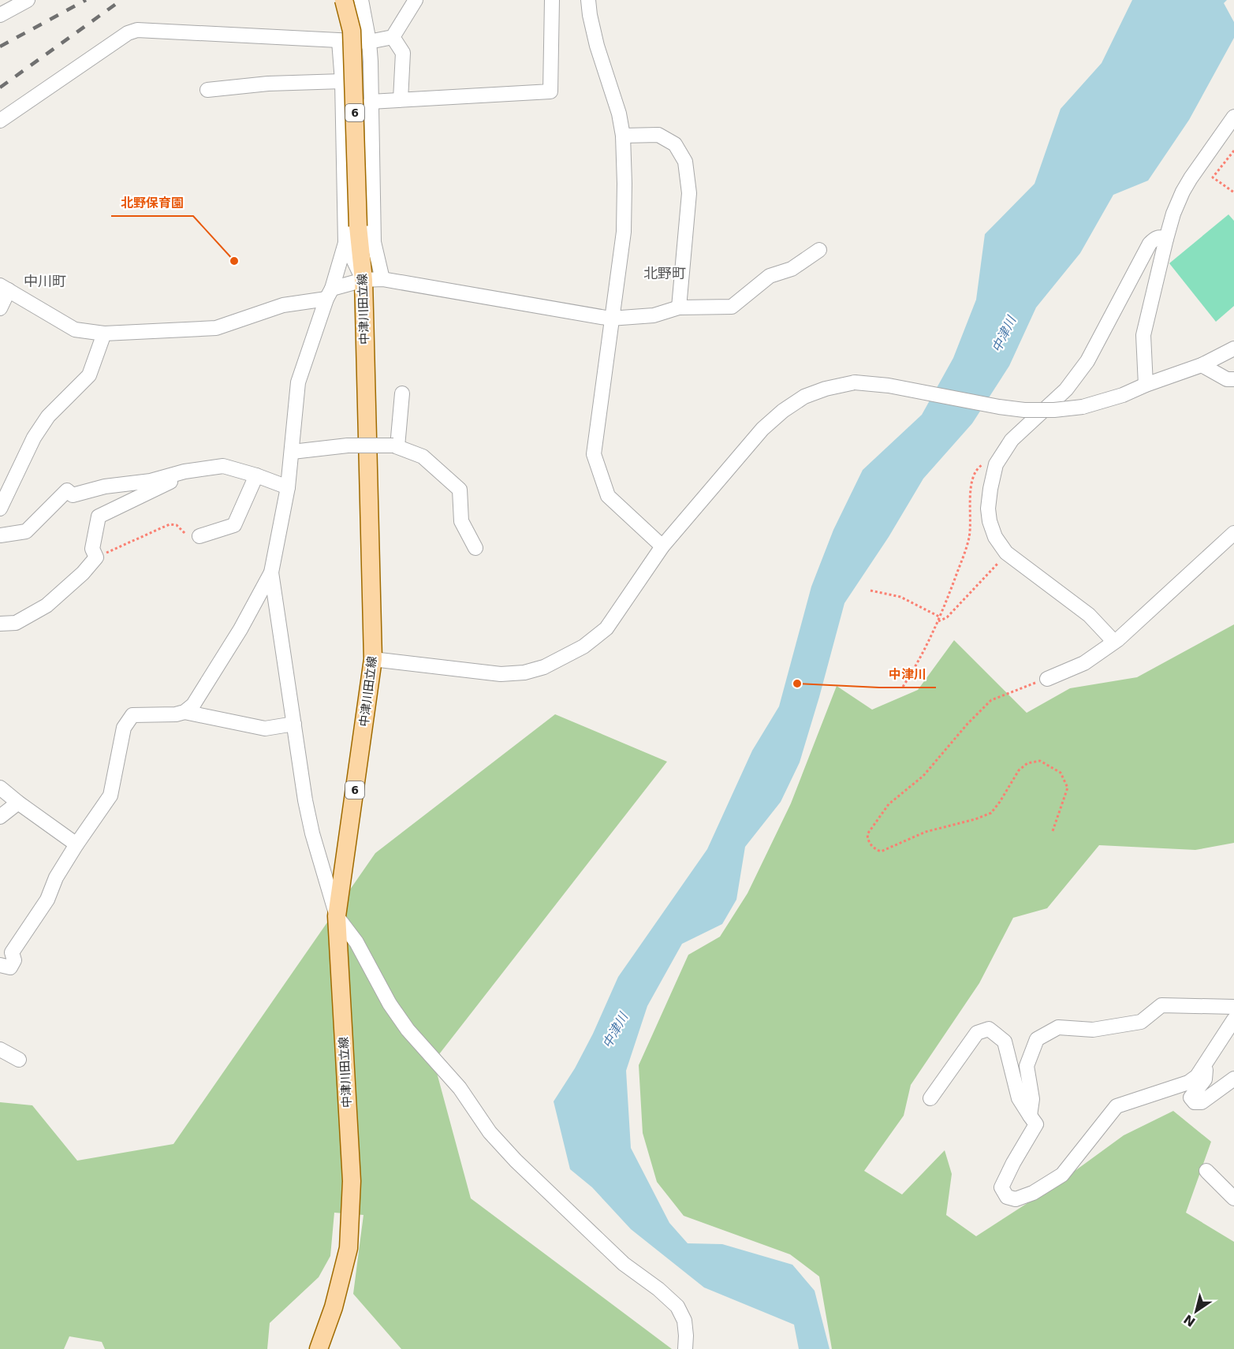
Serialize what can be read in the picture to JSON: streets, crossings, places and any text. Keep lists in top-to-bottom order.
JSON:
{
  "streets": {
    "main road": ["6", "中津川田立線"]
  },
  "districts": ["北野町", "中川町"],
  "water": ["中津川"],
  "places": ["北野保育園", "中津川"],
  "north": "bottom left"
}
